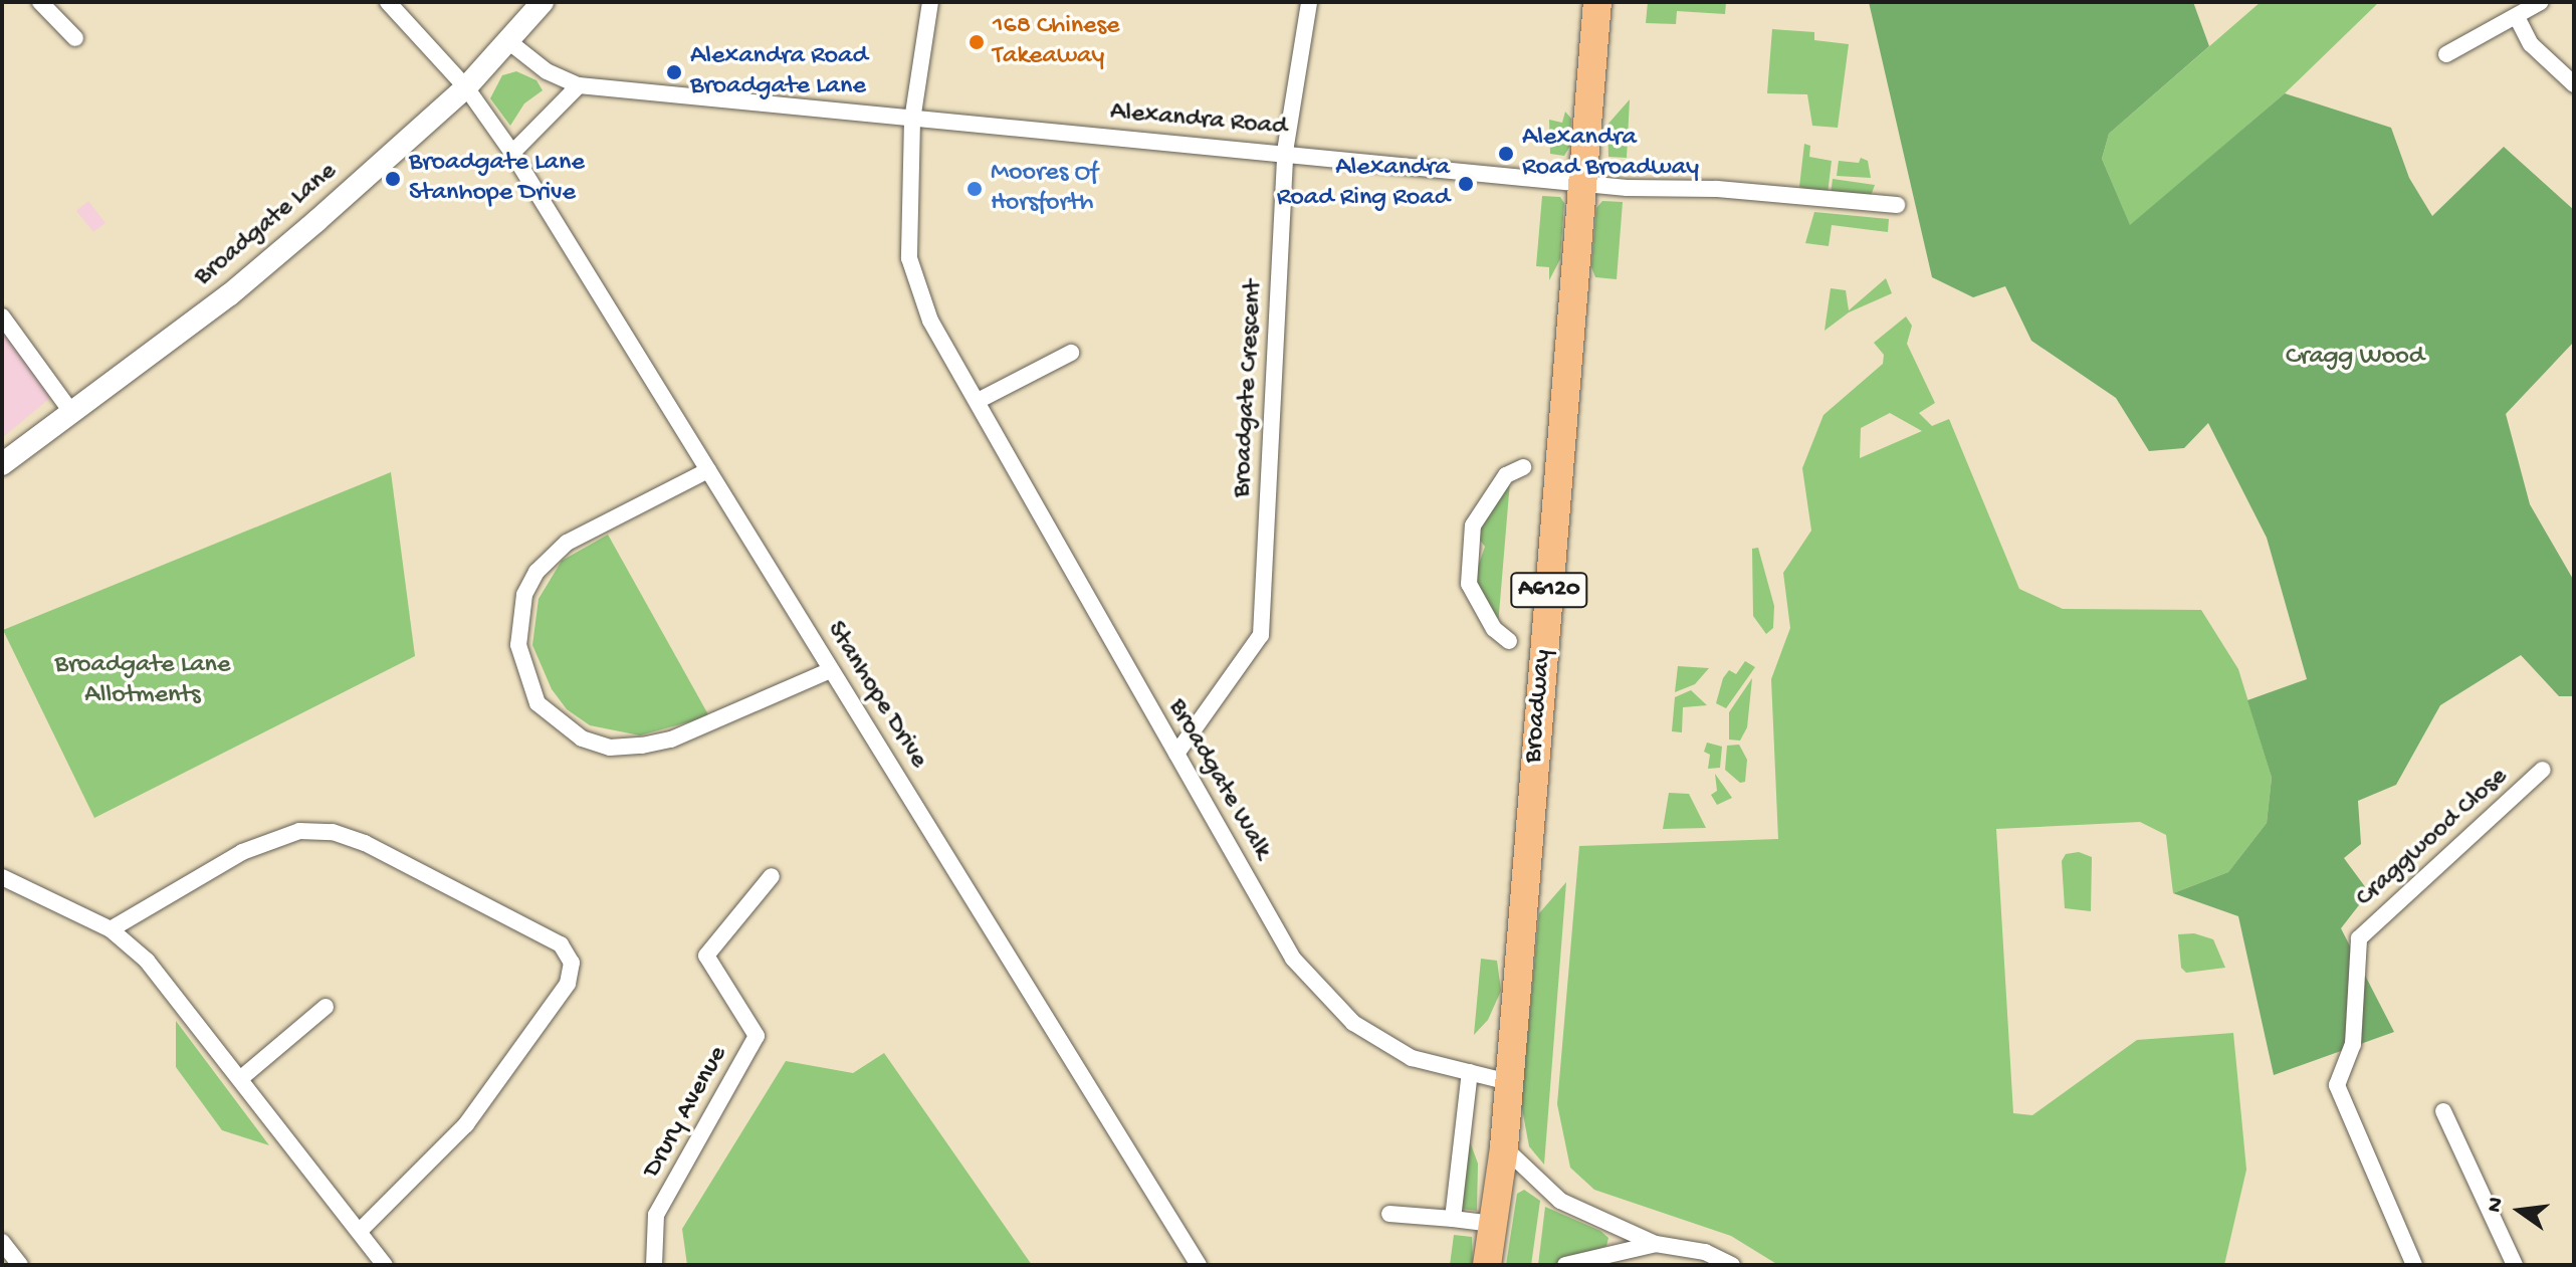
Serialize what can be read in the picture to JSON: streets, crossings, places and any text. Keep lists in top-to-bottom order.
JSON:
{
  "streets": {
    "highway": ["A6120", "Broadway"],
    "street": [
      "Alexandra Road",
      "Broadgate Lane",
      "Broadgate Crescent",
      "Stanhope Drive",
      "Broadgate Walk",
      "Craggwood Close",
      "Drury Avenue"
    ]
  },
  "crossings": [
    ["Alexandra Road", "Broadgate Lane"],
    ["Alexandra Road", "Broadgate Crescent"],
    ["Alexandra Road", "Broadway"],
    ["Alexandra Road", "Broadgate Walk"],
    ["Broadgate Lane", "Stanhope Drive"],
    ["Broadgate Crescent", "Broadgate Walk"],
    ["Broadway", "Broadgate Walk"]
  ],
  "parks": ["Cragg Wood", "Broadgate Lane Allotments"],
  "places": [
    "168 Chinese Takeaway",
    "Alexandra Road Broadgate Lane",
    "Alexandra Road Broadway",
    "Broadgate Lane Stanhope Drive",
    "Alexandra Road Ring Road",
    "Moores Of Horsforth"
  ],
  "north": "left"
}
